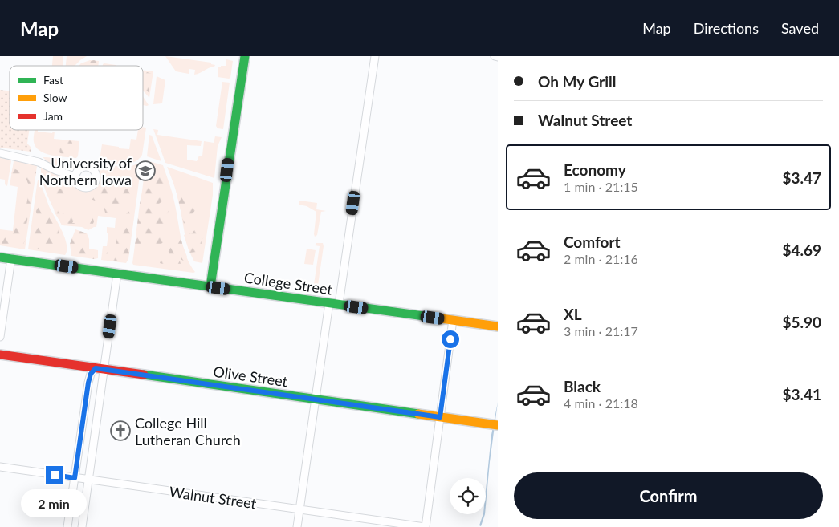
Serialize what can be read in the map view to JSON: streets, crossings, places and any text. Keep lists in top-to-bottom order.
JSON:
{
  "streets": {
    "street": ["College Street", "Olive Street", "Walnut Street"]
  },
  "places": {
    "school or university": ["University of Northern Iowa"],
    "church": ["College Hill Lutheran Church"]
  },
  "legend": ["Fast", "Slow", "Jam"],
  "page": {
    "header": "Map",
    "nav": ["Map", "Directions", "Saved"],
    "banner": ["Oh My Grill", "Walnut Street"],
    "list": [
      {
        "name": "Economy",
        "note": "1 min · 21:15",
        "value": "$3.47"
      },
      {
        "name": "Comfort",
        "note": "2 min · 21:16",
        "value": "$4.69"
      },
      {
        "name": "XL",
        "note": "3 min · 21:17",
        "value": "$5.90"
      },
      {
        "name": "Black",
        "note": "4 min · 21:18",
        "value": "$3.41"
      }
    ],
    "buttons": "Confirm",
    "bubble": "2 min"
  }
}
